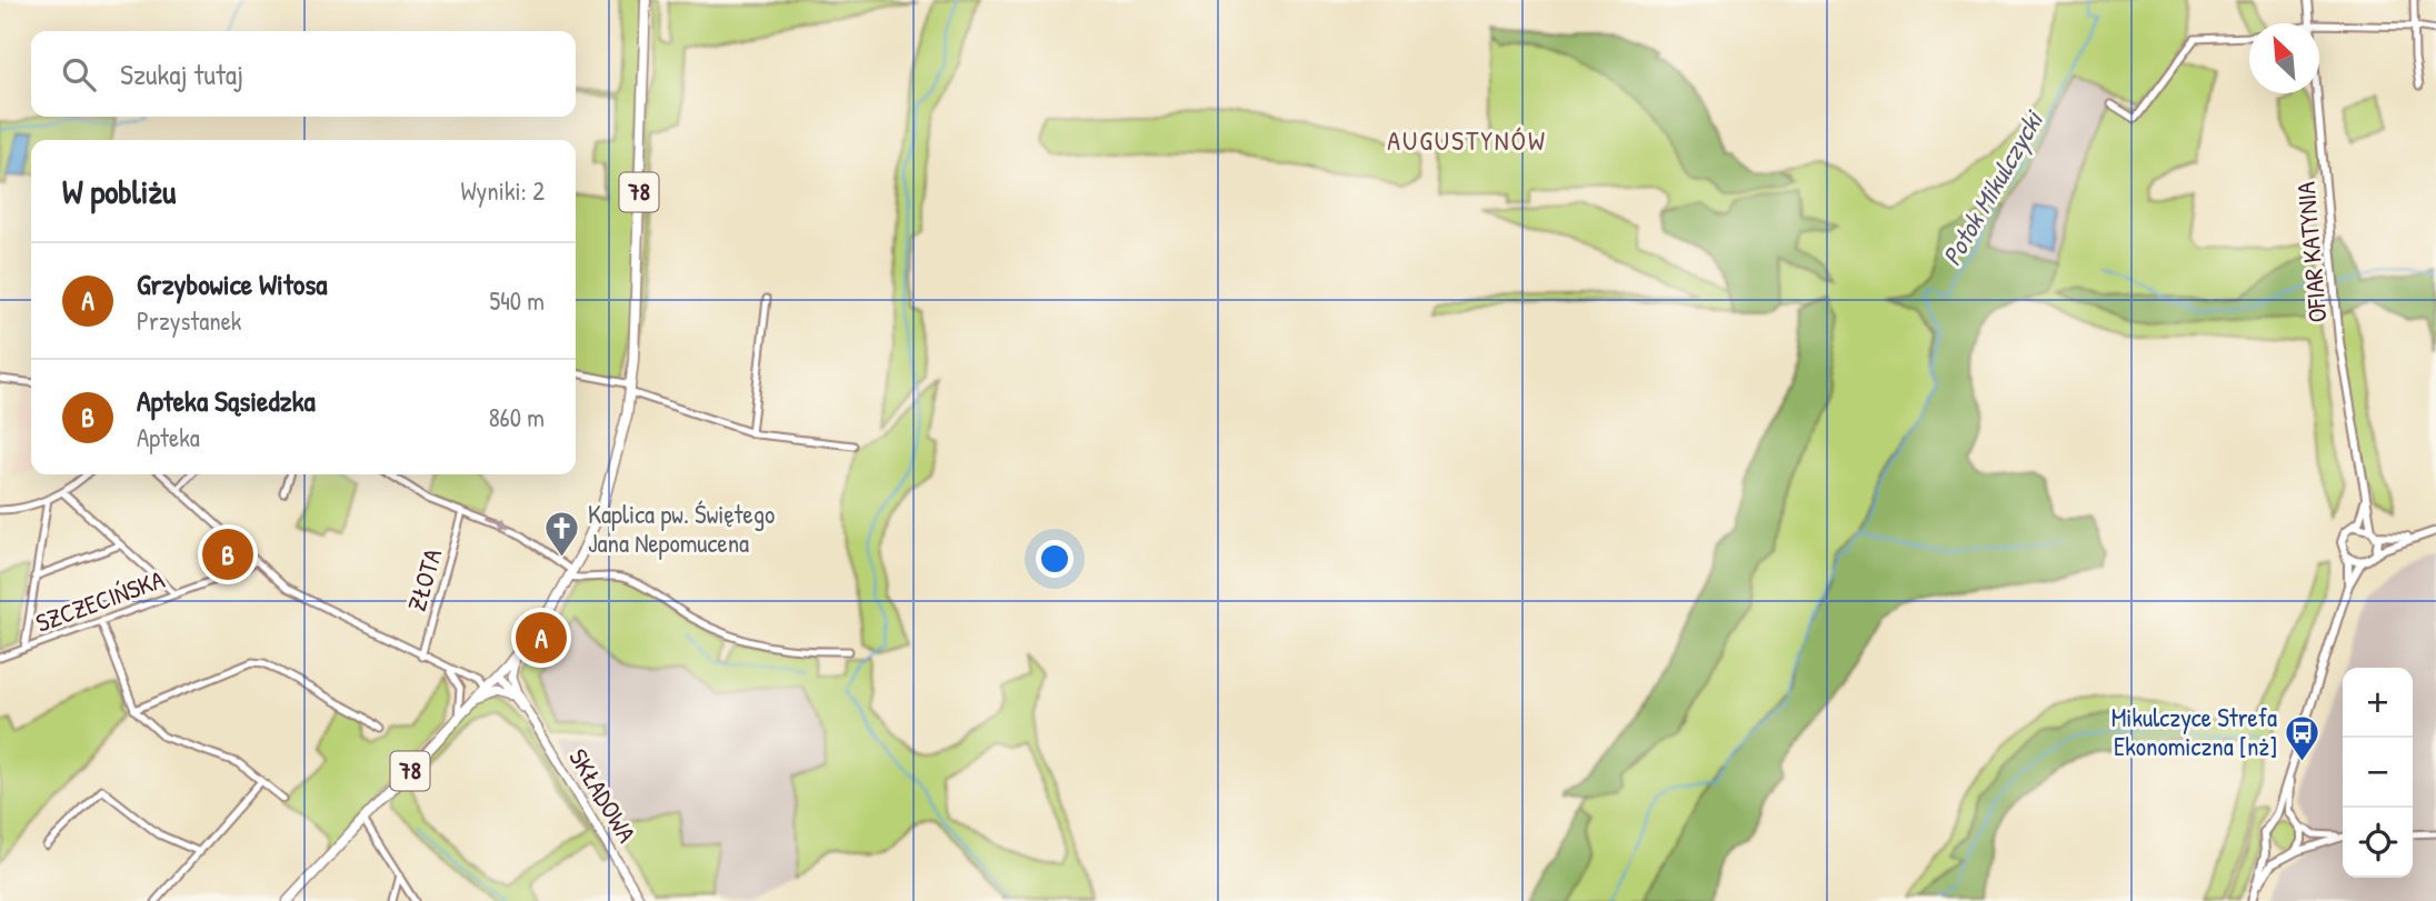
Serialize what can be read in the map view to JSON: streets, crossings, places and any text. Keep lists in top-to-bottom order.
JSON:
{
  "streets": {
    "main road": ["78", "SKŁADOWA"],
    "street": ["OFIAR KATYNIA", "ZŁOTA", "SZCZECIŃSKA"]
  },
  "crossings": [
    ["78", "SKŁADOWA"]
  ],
  "districts": ["AUGUSTYNÓW"],
  "water": ["Potok Mikulczycki"],
  "places": {
    "church": ["Kaplica pw. Świętego Jana Nepomucena"],
    "bus stop": ["Mikulczyce Strefa Ekonomiczna [nż]"]
  },
  "north": "top left",
  "page": {
    "search": "Szukaj tutaj",
    "heading": ["W pobliżu", "Wyniki: 2"],
    "list": [
      {
        "mark": "A",
        "name": "Grzybowice Witosa",
        "note": "Przystanek",
        "value": "540 m"
      },
      {
        "mark": "B",
        "name": "Apteka Sąsiedzka",
        "note": "Apteka",
        "value": "860 m"
      }
    ],
    "pins": ["B", "A"],
    "map_buttons": ["+", "−"]
  }
}
